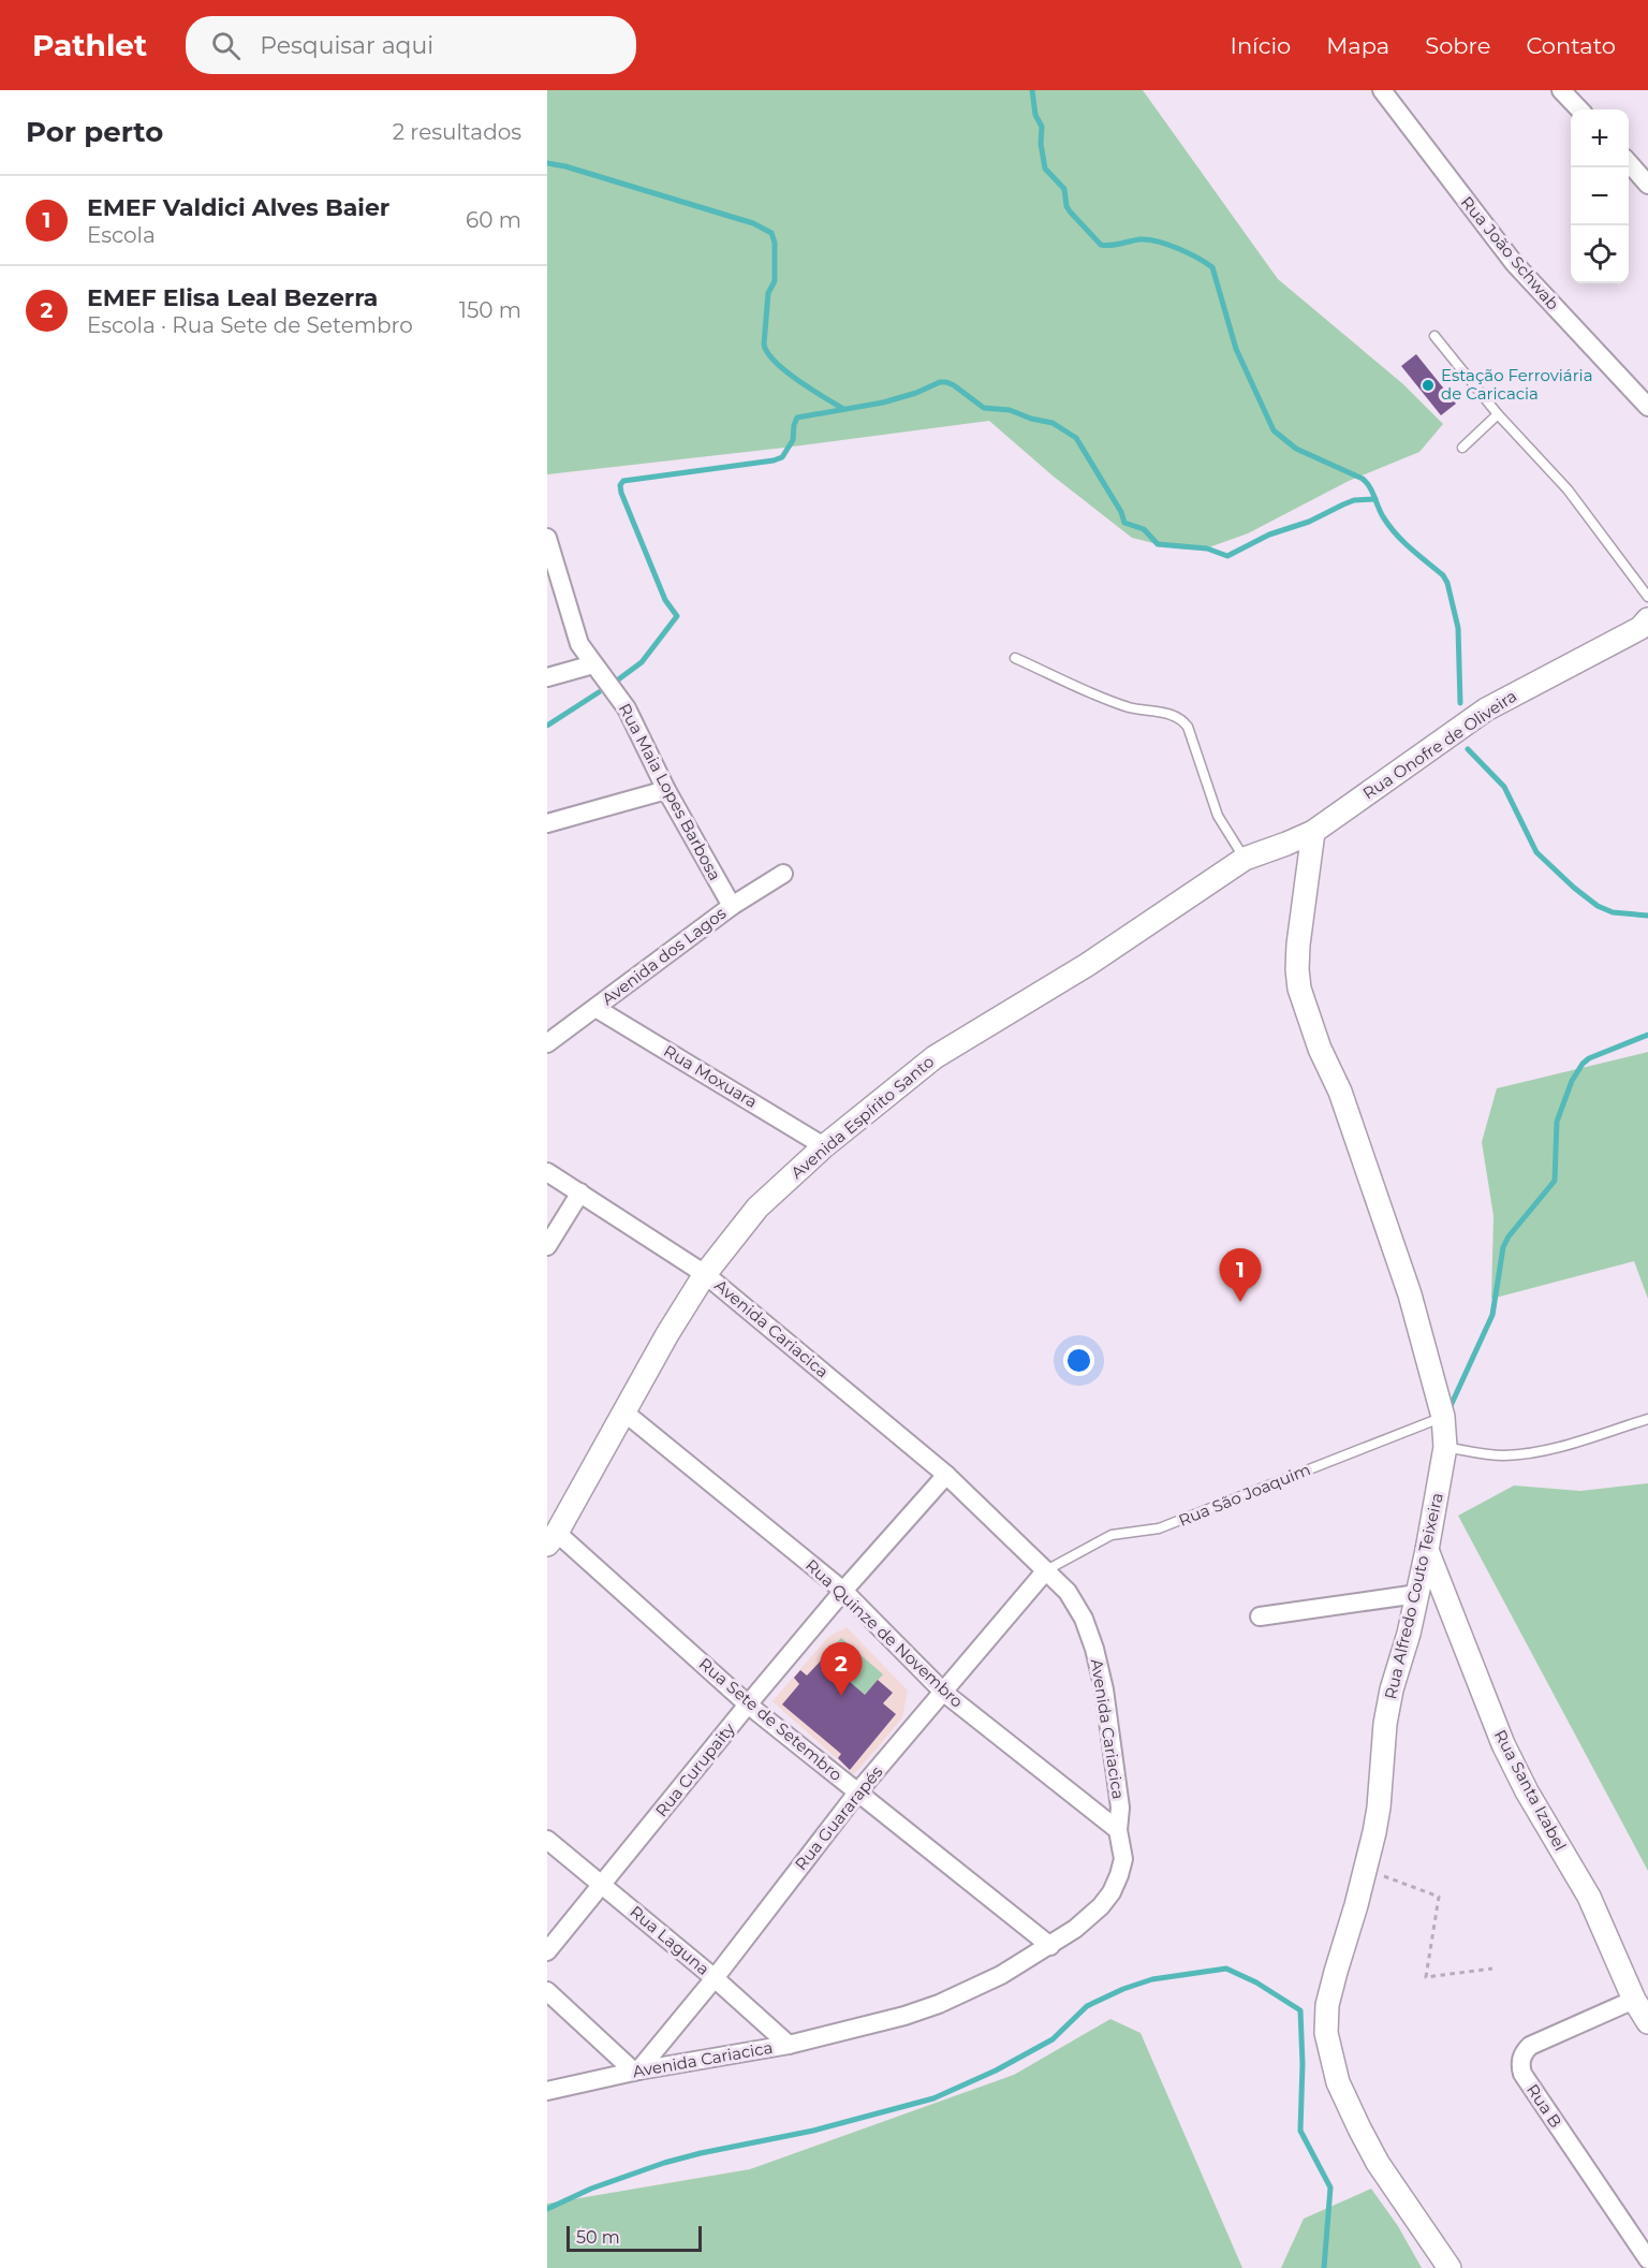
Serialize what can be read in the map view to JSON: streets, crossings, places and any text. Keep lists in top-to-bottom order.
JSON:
{
  "streets": {
    "street": [
      "Rua João Schwab",
      "Rua Onofre de Oliveira",
      "Rua Maia Lopes Barbosa",
      "Avenida dos Lagos",
      "Rua Moxuara",
      "Avenida Espírito Santo",
      "Avenida Cariacica",
      "Rua Alfredo Couto Teixeira",
      "Rua Quinze de Novembro",
      "Rua Sete de Setembro",
      "Rua Curupaity",
      "Rua Santa Izabel",
      "Rua Guararapés",
      "Rua Laguna",
      "Rua B"
    ],
    "lane": ["Rua São Joaquim"]
  },
  "crossings": [
    ["Rua Onofre de Oliveira", "Avenida Espírito Santo"],
    ["Rua Onofre de Oliveira", "Rua Alfredo Couto Teixeira"],
    ["Rua Maia Lopes Barbosa", "Avenida dos Lagos"],
    ["Avenida dos Lagos", "Rua Moxuara"],
    ["Rua Moxuara", "Avenida Espírito Santo"],
    ["Avenida Espírito Santo", "Avenida Cariacica"],
    ["Avenida Espírito Santo", "Rua Alfredo Couto Teixeira"],
    ["Avenida Espírito Santo", "Rua Quinze de Novembro"],
    ["Avenida Espírito Santo", "Rua Sete de Setembro"],
    ["Avenida Cariacica", "Rua São Joaquim"],
    ["Avenida Cariacica", "Rua Quinze de Novembro"],
    ["Avenida Cariacica", "Rua Sete de Setembro"],
    ["Avenida Cariacica", "Rua Curupaity"],
    ["Avenida Cariacica", "Rua Guararapés"],
    ["Avenida Cariacica", "Rua Laguna"],
    ["Rua São Joaquim", "Rua Alfredo Couto Teixeira"],
    ["Rua São Joaquim", "Rua Guararapés"],
    ["Rua Alfredo Couto Teixeira", "Rua Santa Izabel"],
    ["Rua Quinze de Novembro", "Rua Curupaity"],
    ["Rua Quinze de Novembro", "Rua Guararapés"],
    ["Rua Sete de Setembro", "Rua Curupaity"],
    ["Rua Sete de Setembro", "Rua Guararapés"],
    ["Rua Curupaity", "Rua Laguna"],
    ["Rua Santa Izabel", "Rua B"],
    ["Rua Guararapés", "Rua Laguna"]
  ],
  "places": ["Estação Ferroviária de Caricacia"],
  "scale_bar": "50 m",
  "page": {
    "header": "Pathlet",
    "search": "Pesquisar aqui",
    "nav": [
      "Início",
      "Mapa",
      "Sobre",
      "Contato"
    ],
    "heading": ["Por perto", "2 resultados"],
    "map_buttons": ["+", "−"],
    "list": [
      {
        "mark": "1",
        "name": "EMEF Valdici Alves Baier",
        "note": "Escola",
        "value": "60 m"
      },
      {
        "mark": "2",
        "name": "EMEF Elisa Leal Bezerra",
        "note": "Escola · Rua Sete de Setembro",
        "value": "150 m"
      }
    ],
    "pins": ["1", "2"],
    "scale": "50 m"
  }
}
